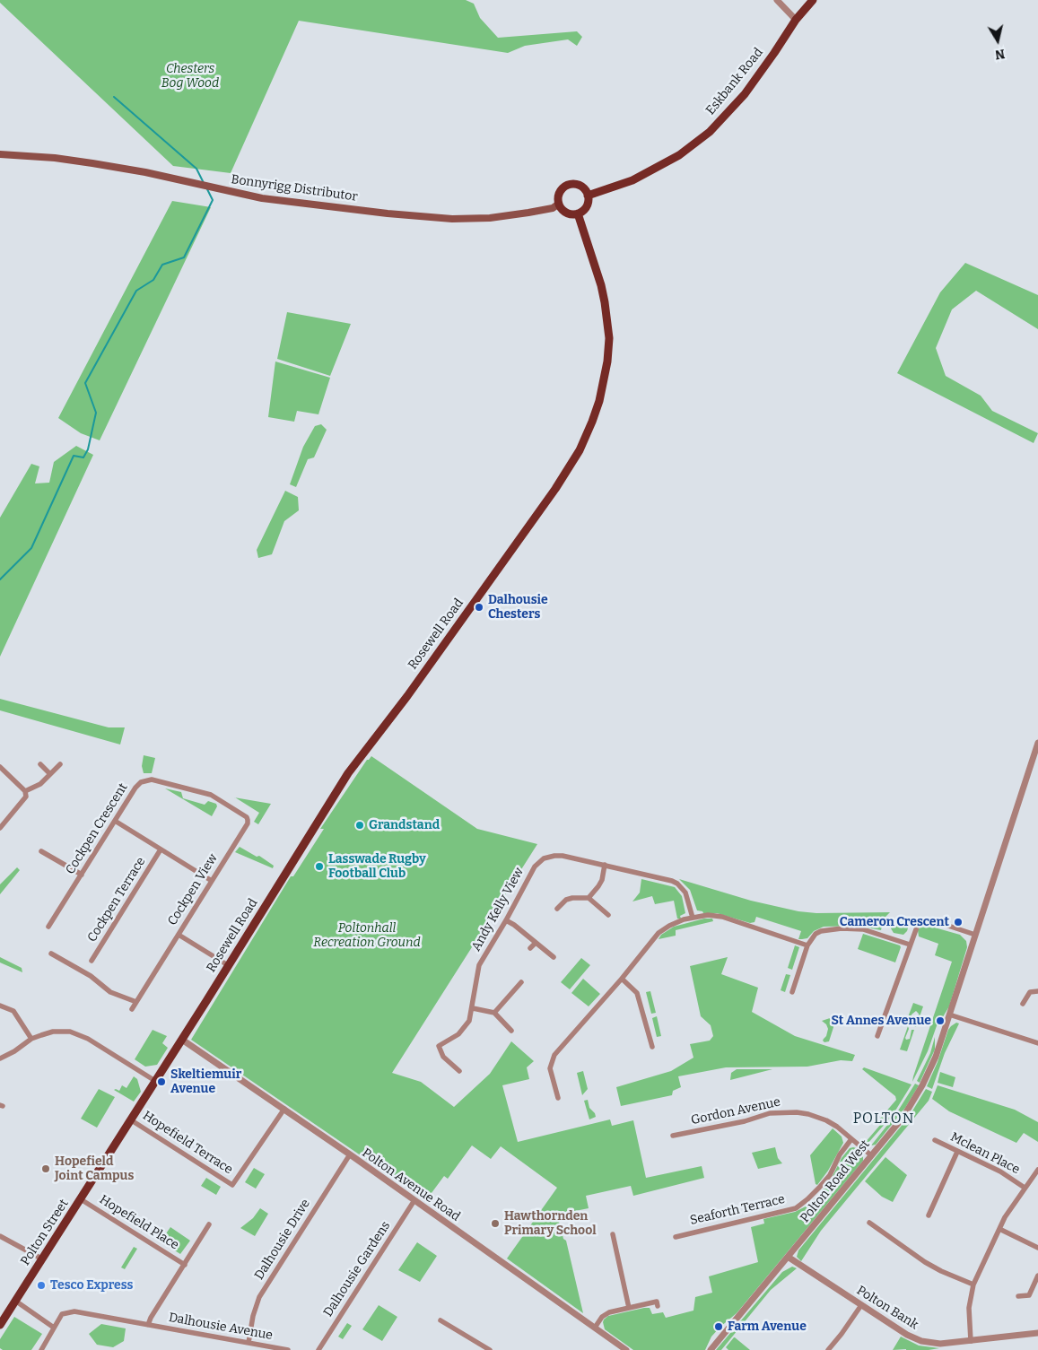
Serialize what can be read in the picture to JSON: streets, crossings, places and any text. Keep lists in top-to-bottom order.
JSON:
{
  "streets": {
    "main road": [
      "Eskbank Road",
      "Bonnyrigg Distributor",
      "Rosewell Road",
      "Polton Street"
    ],
    "street": [
      "Cockpen Crescent",
      "Cockpen View",
      "Cockpen Terrace",
      "Andy Kelly View",
      "Gordon Avenue",
      "Hopefield Terrace",
      "Mclean Place",
      "Polton Road West",
      "Polton Avenue Road",
      "Seaforth Terrace",
      "Hopefield Place",
      "Dalhousie Drive",
      "Dalhousie Gardens",
      "Polton Bank",
      "Dalhousie Avenue"
    ]
  },
  "crossings": [
    ["Eskbank Road", "Bonnyrigg Distributor"],
    ["Eskbank Road", "Rosewell Road"],
    ["Bonnyrigg Distributor", "Rosewell Road"],
    ["Rosewell Road", "Polton Avenue Road"],
    ["Rosewell Road", "Polton Street"],
    ["Cockpen Crescent", "Cockpen View"],
    ["Gordon Avenue", "Polton Road West"],
    ["Gordon Avenue", "Seaforth Terrace"],
    ["Hopefield Terrace", "Polton Avenue Road"],
    ["Hopefield Terrace", "Polton Street"],
    ["Polton Road West", "Polton Bank"],
    ["Polton Avenue Road", "Polton Street"],
    ["Polton Avenue Road", "Dalhousie Drive"],
    ["Polton Avenue Road", "Dalhousie Gardens"],
    ["Hopefield Place", "Polton Street"],
    ["Dalhousie Drive", "Dalhousie Avenue"]
  ],
  "districts": ["POLTON"],
  "parks": ["Chesters Bog Wood", "Poltonhall Recreation Ground"],
  "places": [
    "Dalhousie Chesters",
    "Grandstand",
    "Lasswade Rugby Football Club",
    "Cameron Crescent",
    "St Annes Avenue",
    "Skeltiemuir Avenue",
    "Hopefield Joint Campus",
    "Hawthornden Primary School",
    "Tesco Express",
    "Farm Avenue"
  ],
  "north": "bottom"
}
